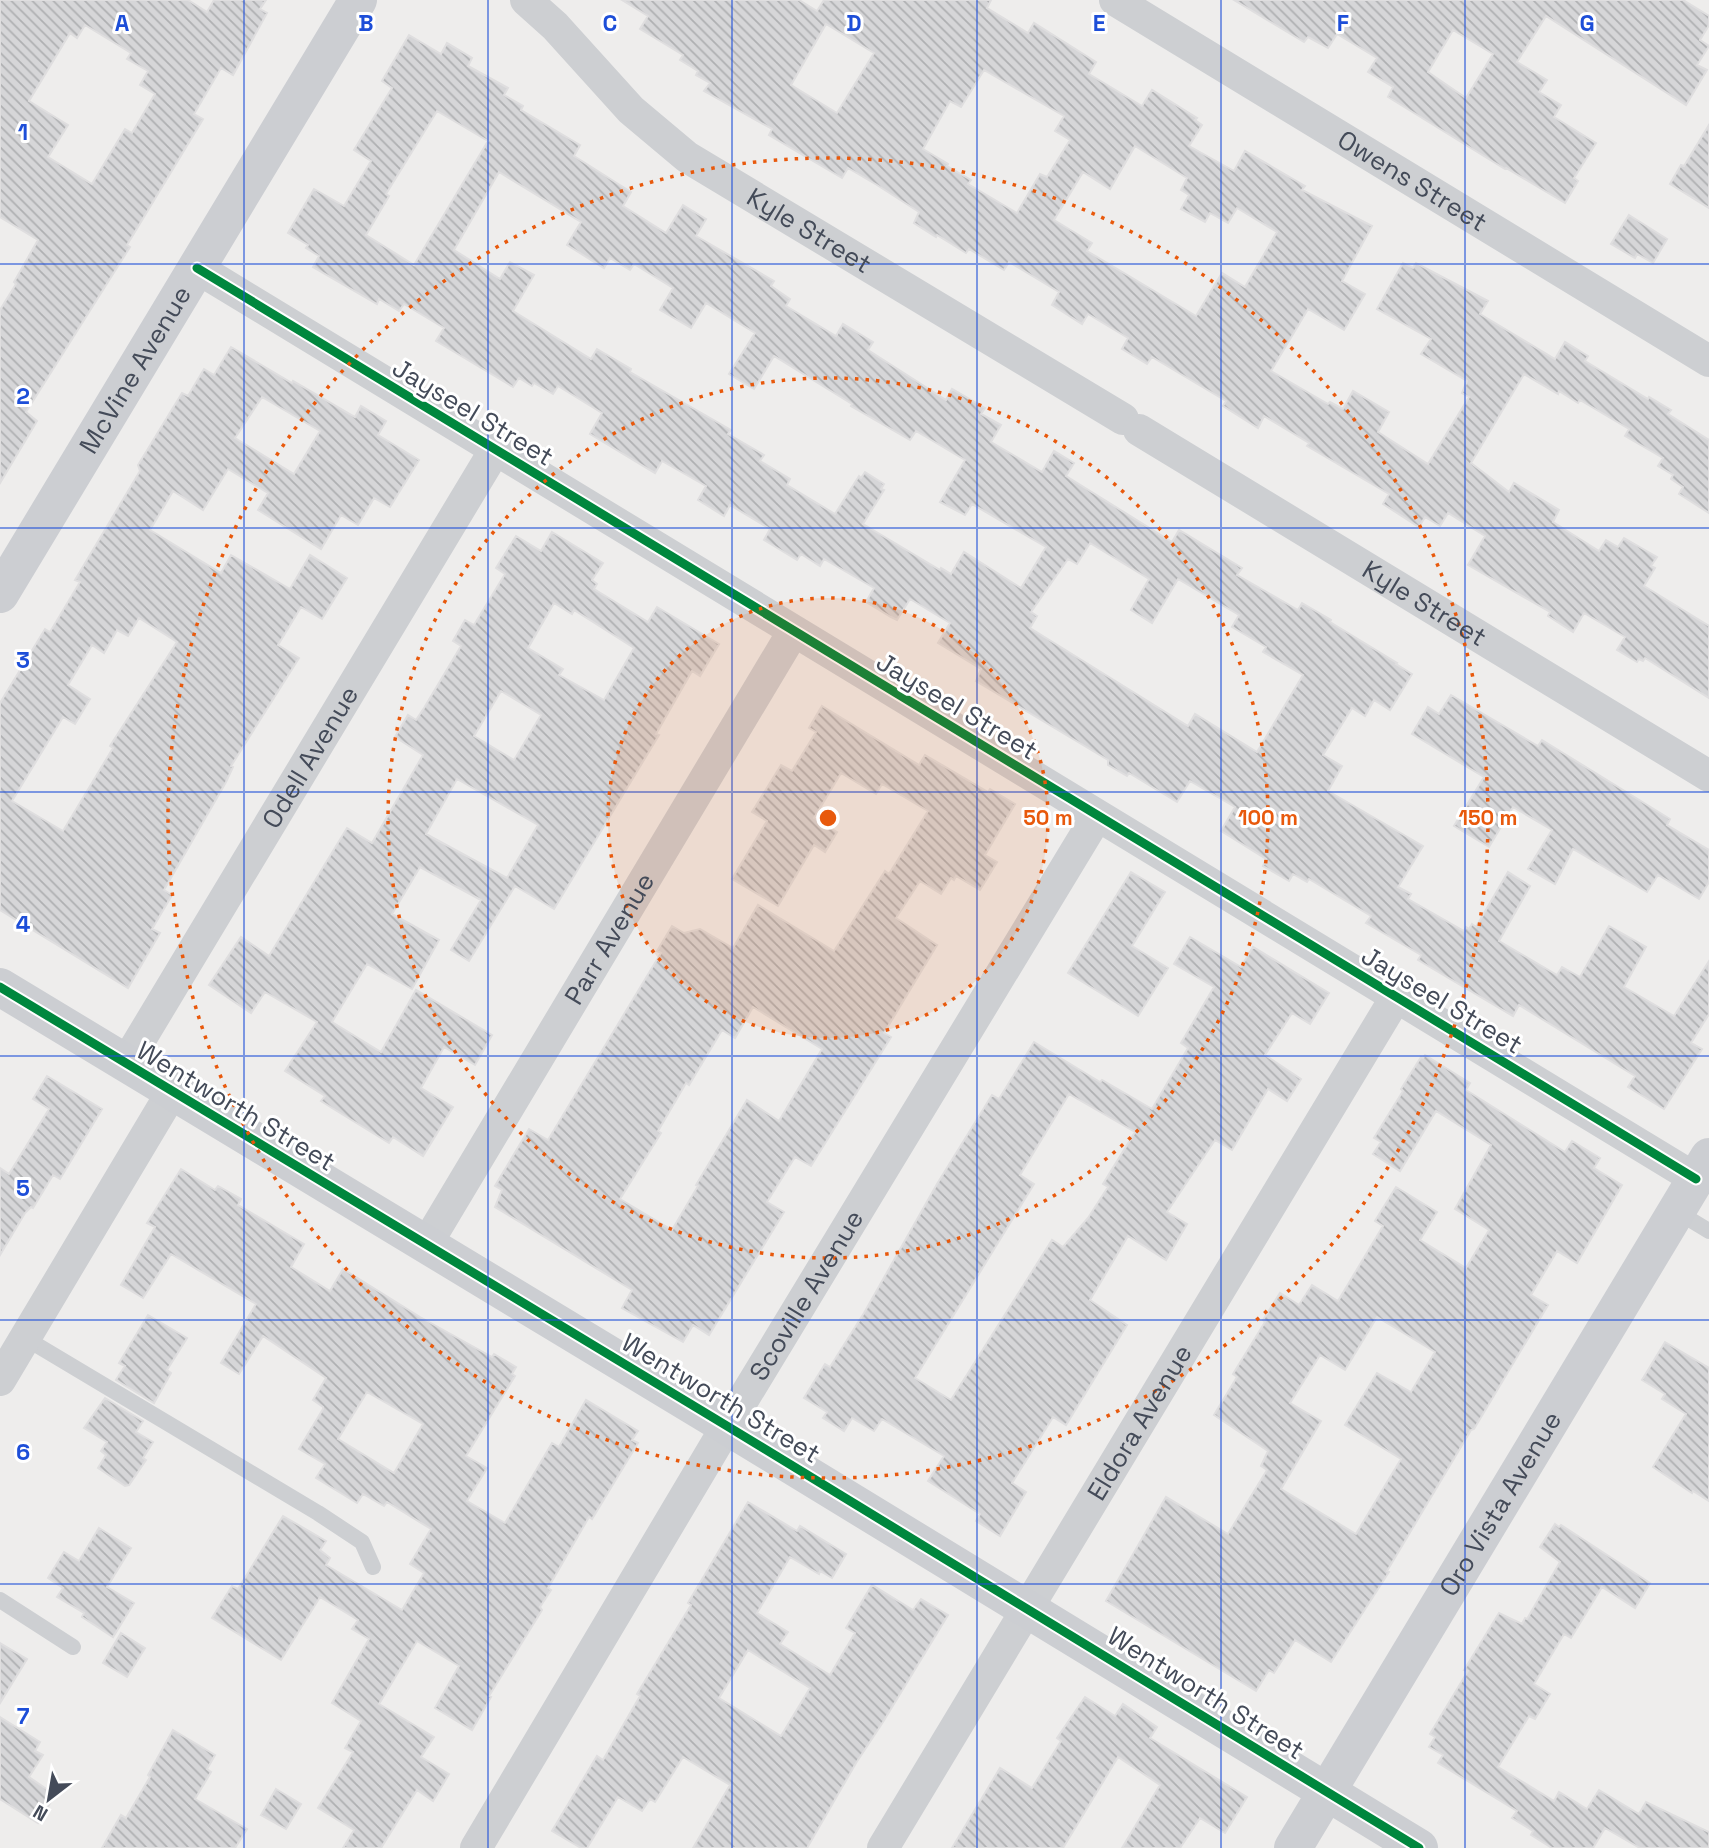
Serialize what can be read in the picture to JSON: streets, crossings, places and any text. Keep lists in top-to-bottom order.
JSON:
{
  "streets": {
    "street": [
      "Owens Street",
      "Kyle Street",
      "McVine Avenue",
      "Jayseel Street",
      "Odell Avenue",
      "Parr Avenue",
      "Wentworth Street",
      "Scoville Avenue",
      "Eldora Avenue",
      "Oro Vista Avenue"
    ]
  },
  "crossings": [
    ["McVine Avenue", "Jayseel Street"],
    ["Jayseel Street", "Odell Avenue"],
    ["Jayseel Street", "Parr Avenue"],
    ["Jayseel Street", "Scoville Avenue"],
    ["Jayseel Street", "Eldora Avenue"],
    ["Jayseel Street", "Oro Vista Avenue"],
    ["Odell Avenue", "Wentworth Street"],
    ["Parr Avenue", "Wentworth Street"],
    ["Wentworth Street", "Scoville Avenue"],
    ["Wentworth Street", "Eldora Avenue"],
    ["Wentworth Street", "Oro Vista Avenue"]
  ],
  "north": "bottom left",
  "grid": {
    "columns": [
      "A",
      "B",
      "C",
      "D",
      "E",
      "F",
      "G"
    ],
    "rows": [
      "1",
      "2",
      "3",
      "4",
      "5",
      "6",
      "7"
    ]
  },
  "rings": ["50 m", "100 m", "150 m"]
}
